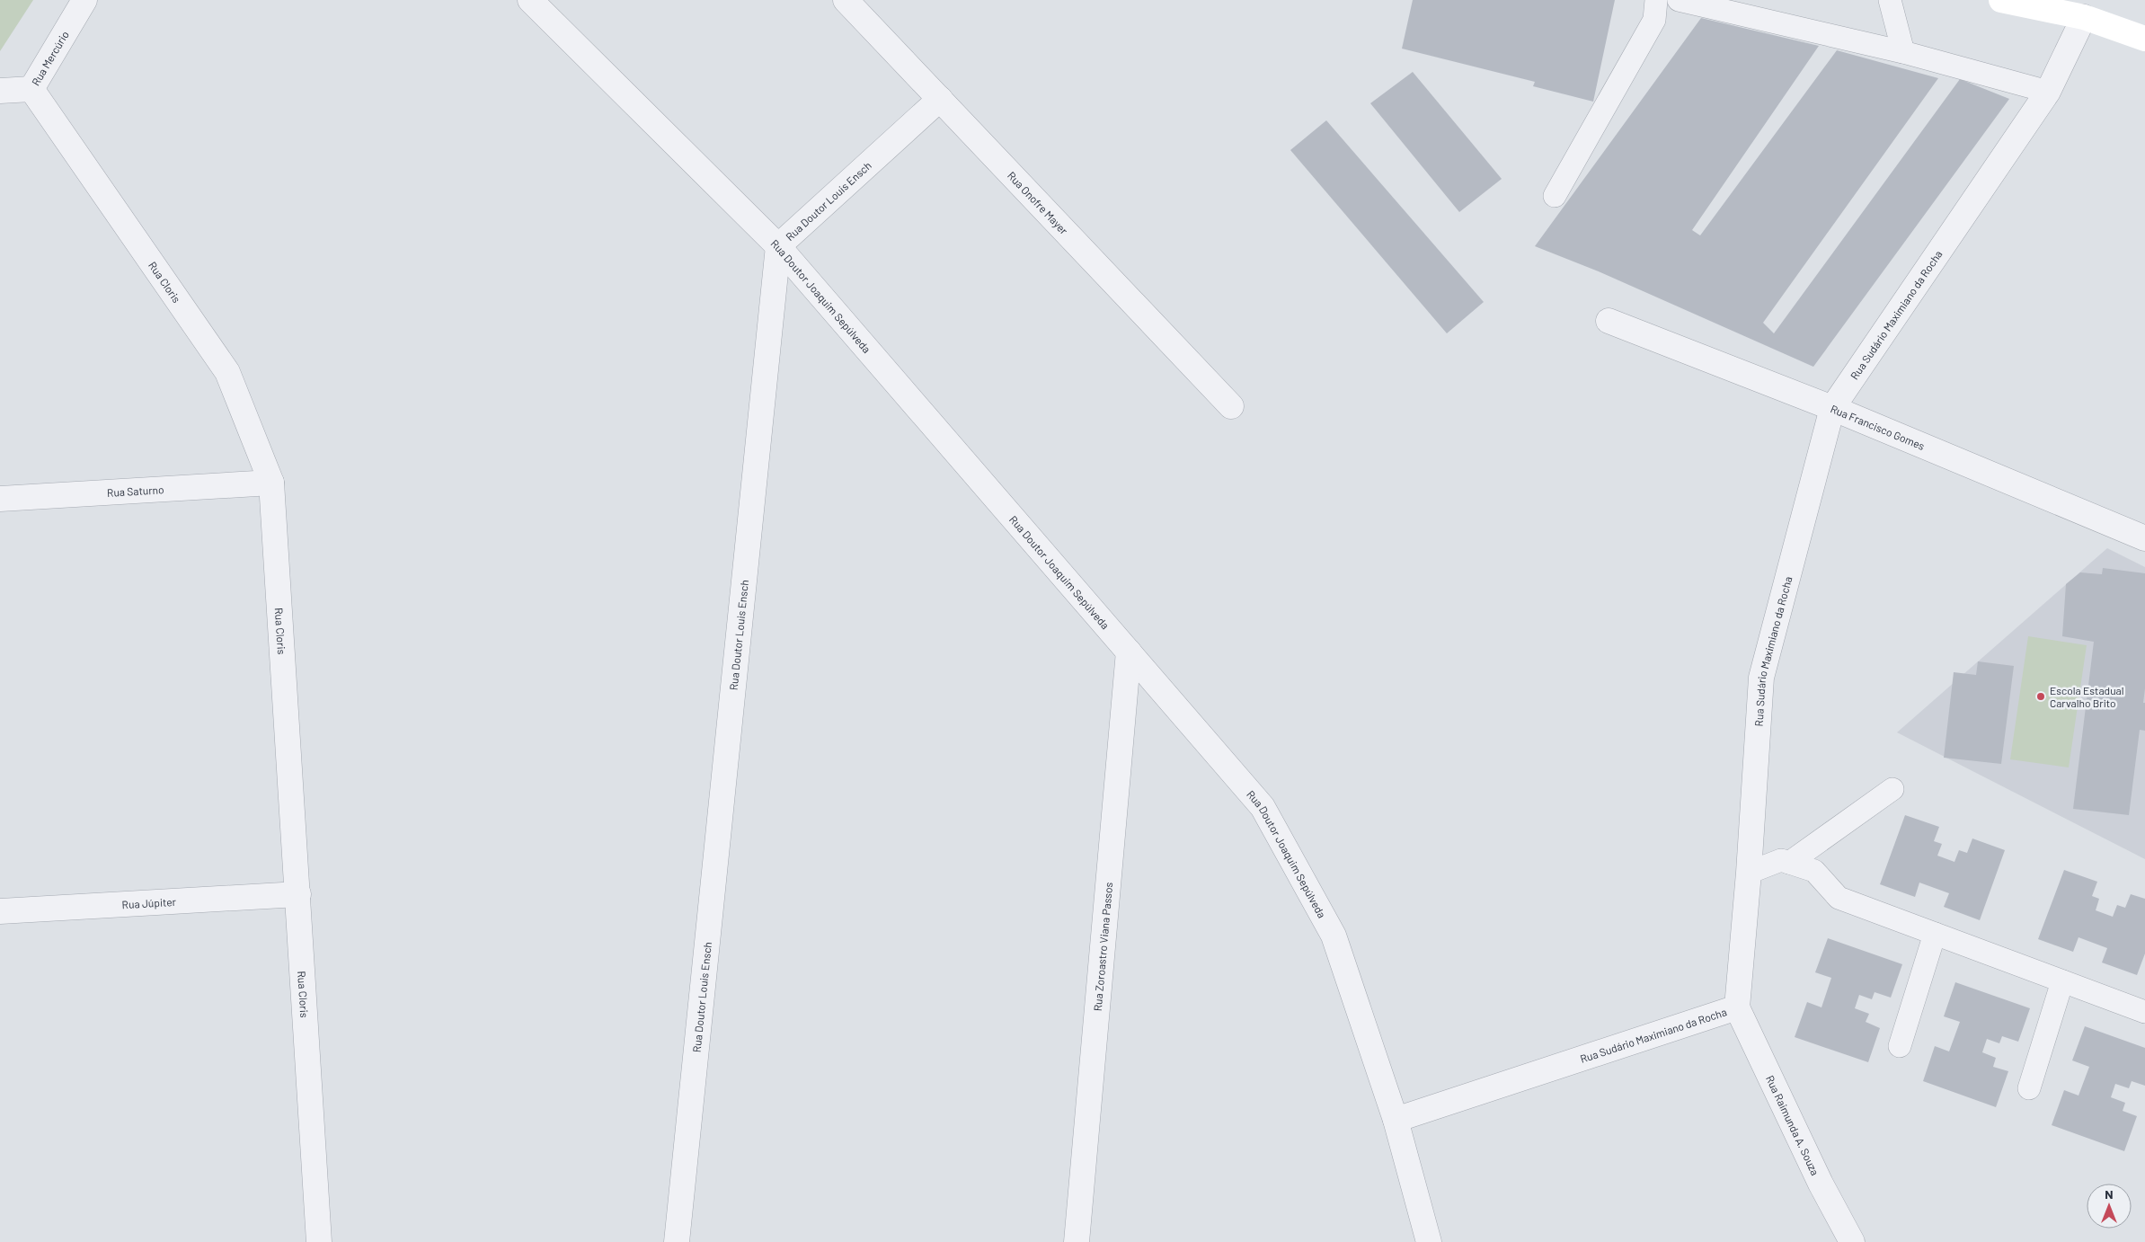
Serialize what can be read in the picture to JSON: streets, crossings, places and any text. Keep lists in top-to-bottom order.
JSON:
{
  "streets": {
    "street": [
      "Rua Mercúrio",
      "Rua Doutor Louis Ensch",
      "Rua Onofre Mayer",
      "Rua Cloris",
      "Rua Doutor Joaquim Sepúlveda",
      "Rua Sudário Maximiano da Rocha",
      "Rua Francisco Gomes",
      "Rua Saturno",
      "Rua Júpiter",
      "Rua Zoroastro Viana Passos",
      "Rua Raimunda A. Souza"
    ]
  },
  "crossings": [
    ["Rua Mercúrio", "Rua Cloris"],
    ["Rua Doutor Louis Ensch", "Rua Onofre Mayer"],
    ["Rua Doutor Louis Ensch", "Rua Doutor Joaquim Sepúlveda"],
    ["Rua Cloris", "Rua Saturno"],
    ["Rua Cloris", "Rua Júpiter"],
    ["Rua Doutor Joaquim Sepúlveda", "Rua Sudário Maximiano da Rocha"],
    ["Rua Doutor Joaquim Sepúlveda", "Rua Zoroastro Viana Passos"],
    ["Rua Sudário Maximiano da Rocha", "Rua Francisco Gomes"],
    ["Rua Sudário Maximiano da Rocha", "Rua Raimunda A. Souza"]
  ],
  "places": ["Escola Estadual Carvalho Brito"],
  "north": "top"
}
